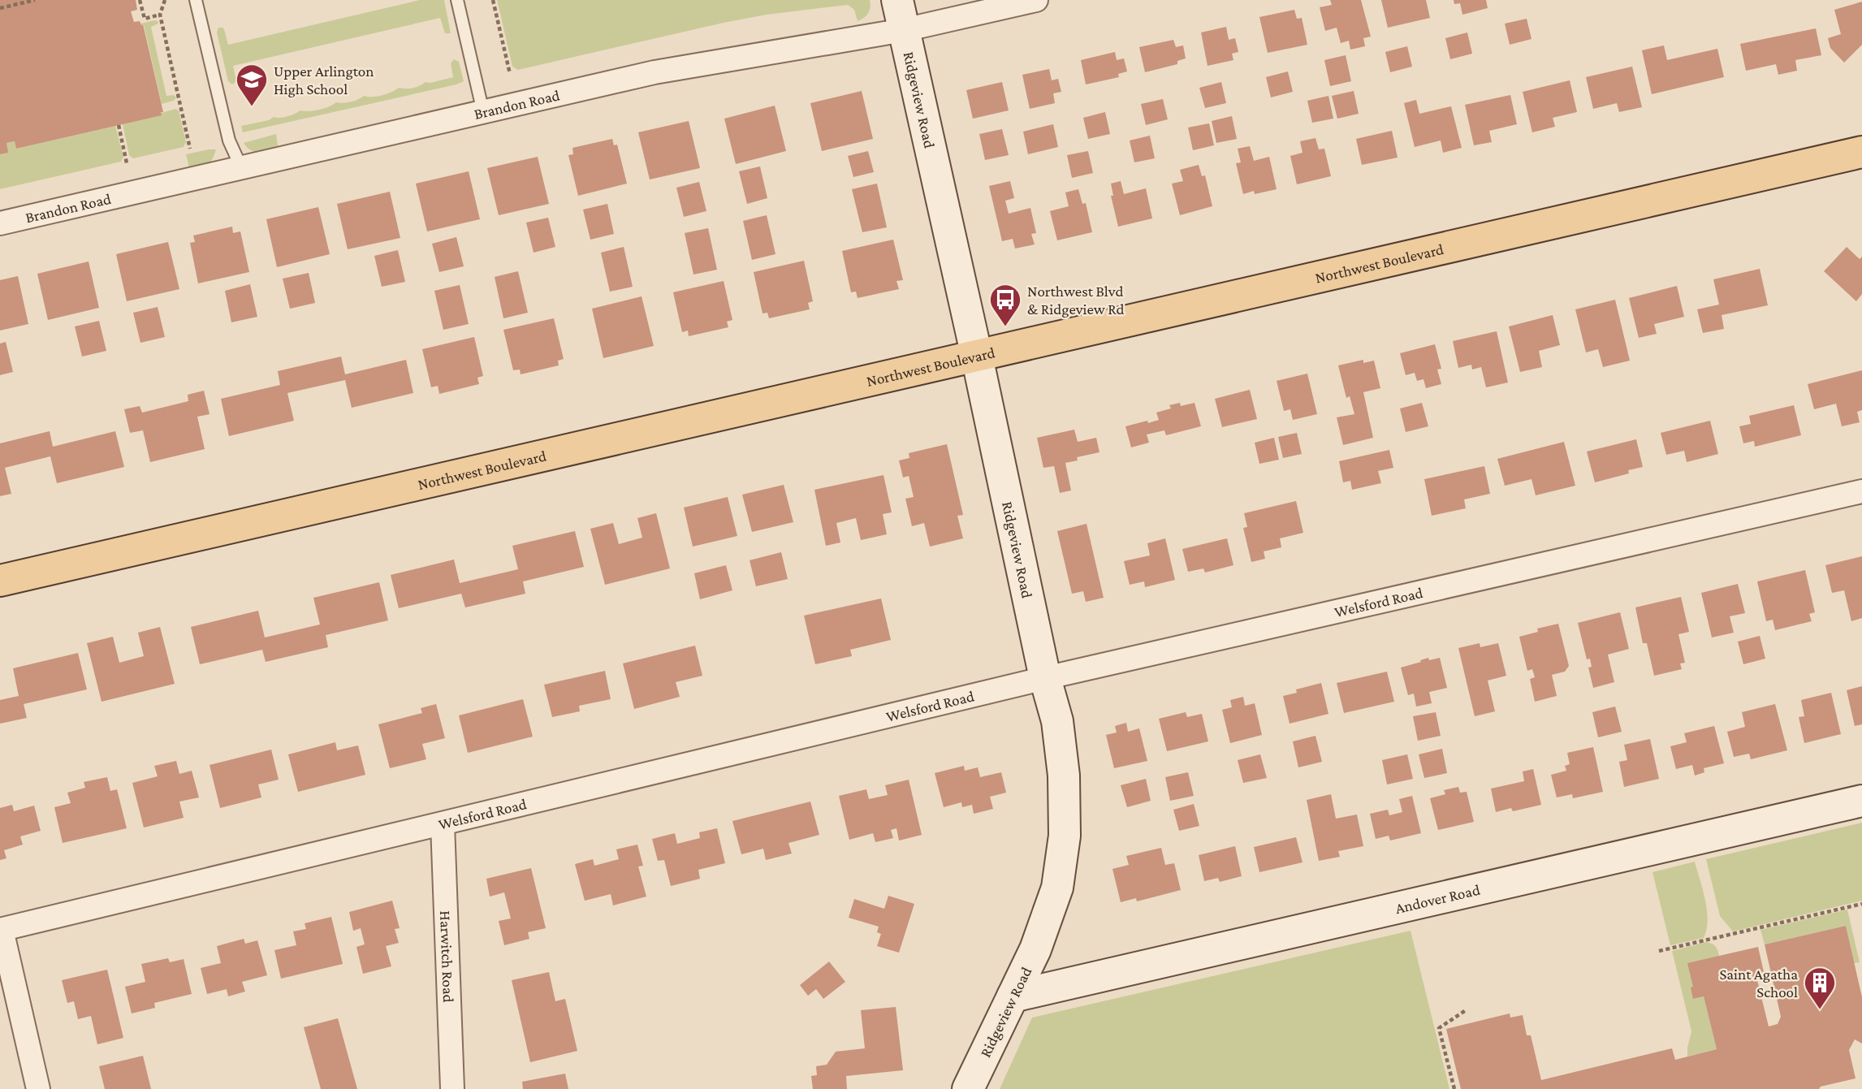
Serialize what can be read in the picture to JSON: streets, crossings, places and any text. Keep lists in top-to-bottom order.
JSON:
{
  "streets": {
    "main road": ["Northwest Boulevard"],
    "street": [
      "Ridgeview Road",
      "Brandon Road",
      "Welsford Road",
      "Andover Road",
      "Harwitch Road"
    ]
  },
  "crossings": [
    ["Ridgeview Road", "Brandon Road"],
    ["Ridgeview Road", "Northwest Boulevard"],
    ["Ridgeview Road", "Welsford Road"],
    ["Ridgeview Road", "Andover Road"],
    ["Welsford Road", "Harwitch Road"]
  ],
  "places": {
    "school or university": ["Upper Arlington High School"],
    "bus stop": ["Northwest Blvd & Ridgeview Rd"],
    "building": ["Saint Agatha School"]
  }
}
